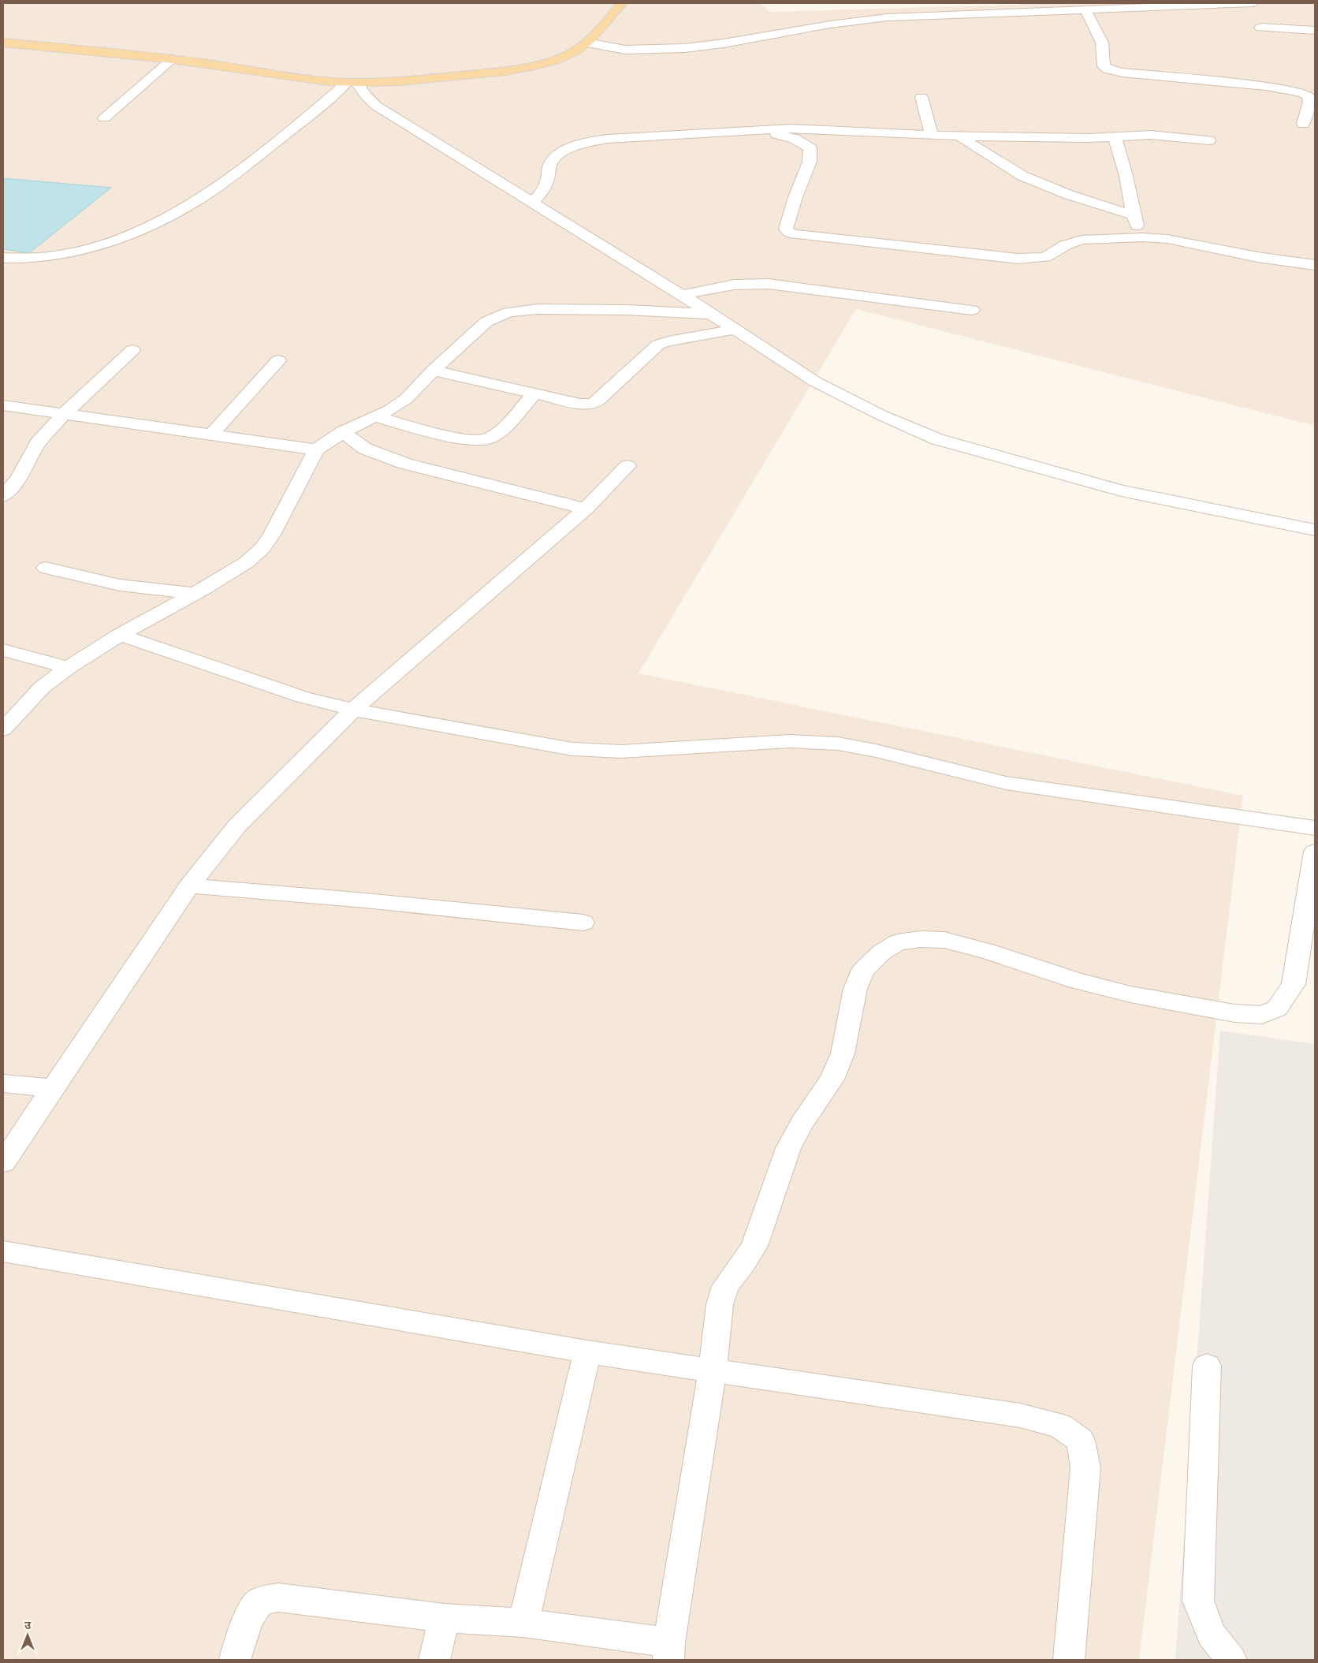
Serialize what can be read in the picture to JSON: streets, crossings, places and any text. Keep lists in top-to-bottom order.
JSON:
{
  "north": "top"
}
